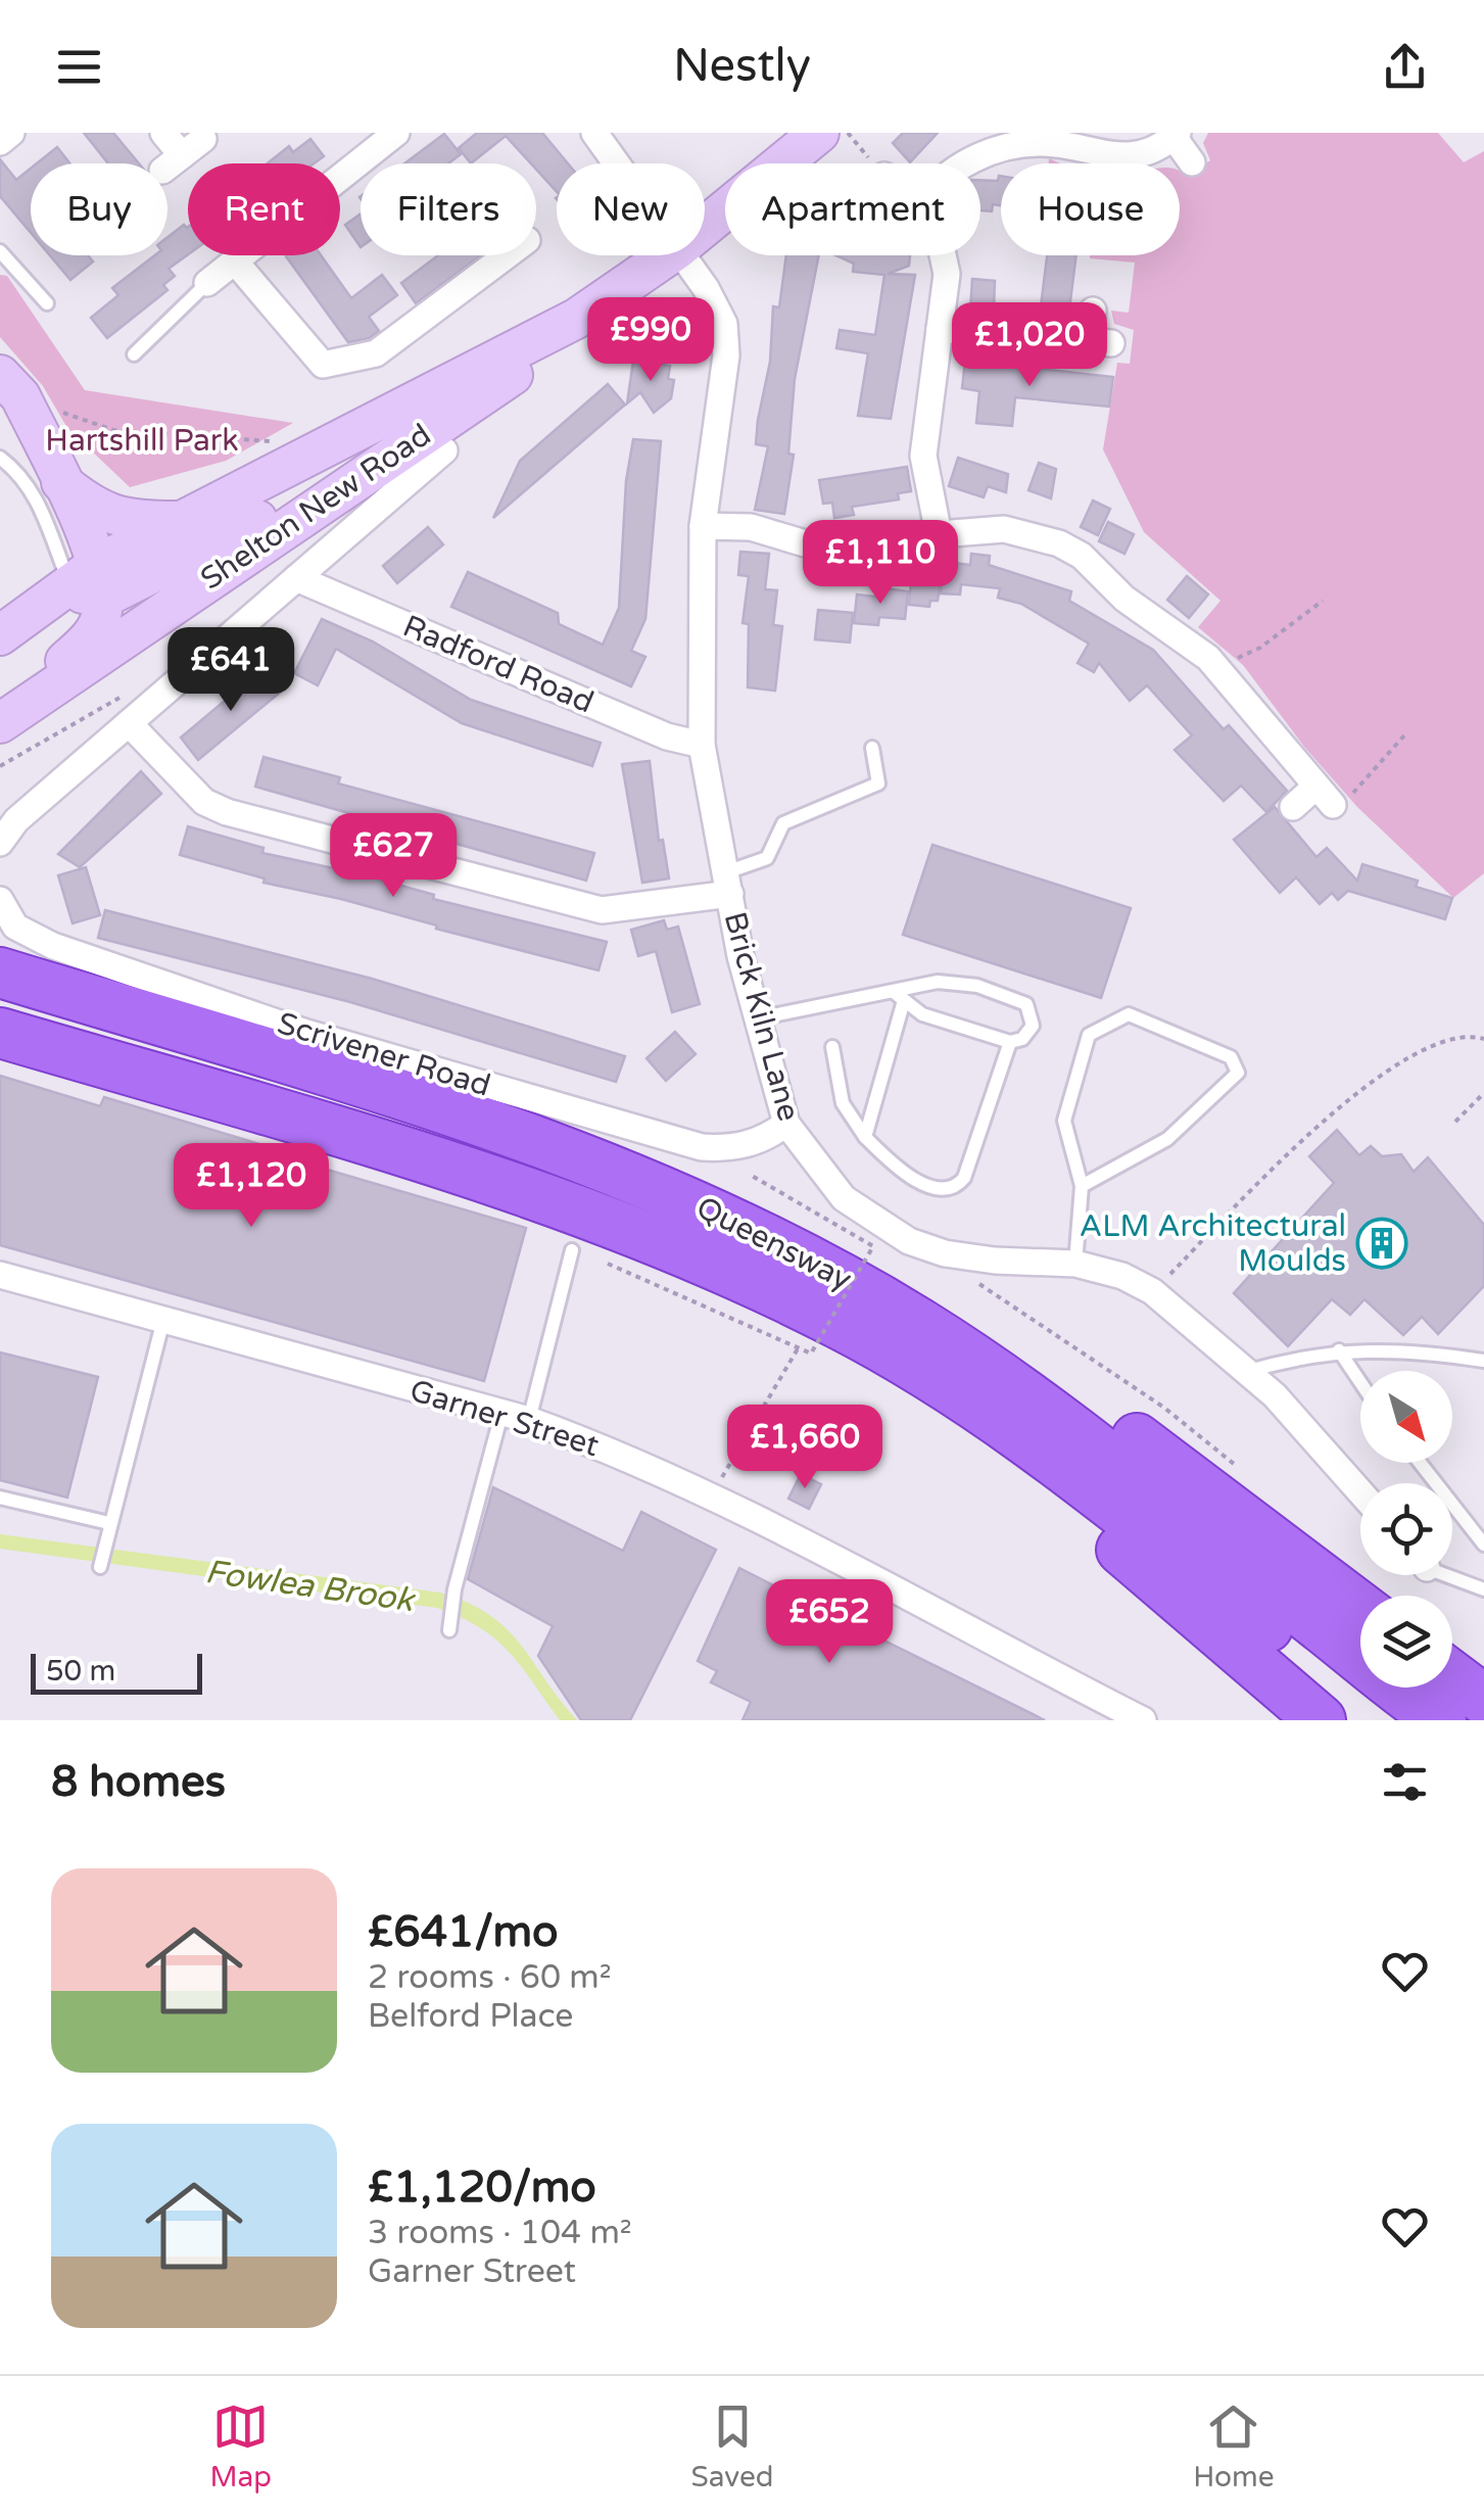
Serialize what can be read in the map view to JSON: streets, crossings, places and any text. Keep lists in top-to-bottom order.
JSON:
{
  "streets": {
    "highway": ["Queensway"],
    "main road": ["Shelton New Road"],
    "street": [
      "Radford Road",
      "Brick Kiln Lane",
      "Scrivener Road",
      "Garner Street"
    ]
  },
  "crossings": [
    ["Radford Road", "Brick Kiln Lane"],
    ["Brick Kiln Lane", "Scrivener Road"]
  ],
  "water": ["Fowlea Brook"],
  "parks": ["Hartshill Park"],
  "places": {
    "building": ["ALM Architectural Moulds"]
  },
  "scale_bar": "50 m",
  "north": "bottom right",
  "page": {
    "header": "Nestly",
    "chip": [
      "Buy",
      "Rent",
      "Filters",
      "New",
      "Apartment",
      "House"
    ],
    "price": [
      "£990",
      "£1,020",
      "£1,110",
      "£641",
      "£627",
      "£1,120",
      "£1,660",
      "£652"
    ],
    "scale": "50 m",
    "heading": "8 homes",
    "list": [
      {
        "name": "£641/mo",
        "note": "2 rooms · 60 m² · Belford Place"
      },
      {
        "name": "£1,120/mo",
        "note": "3 rooms · 104 m² · Garner Street"
      }
    ],
    "tabs": ["Map", "Saved", "Home"]
  }
}
